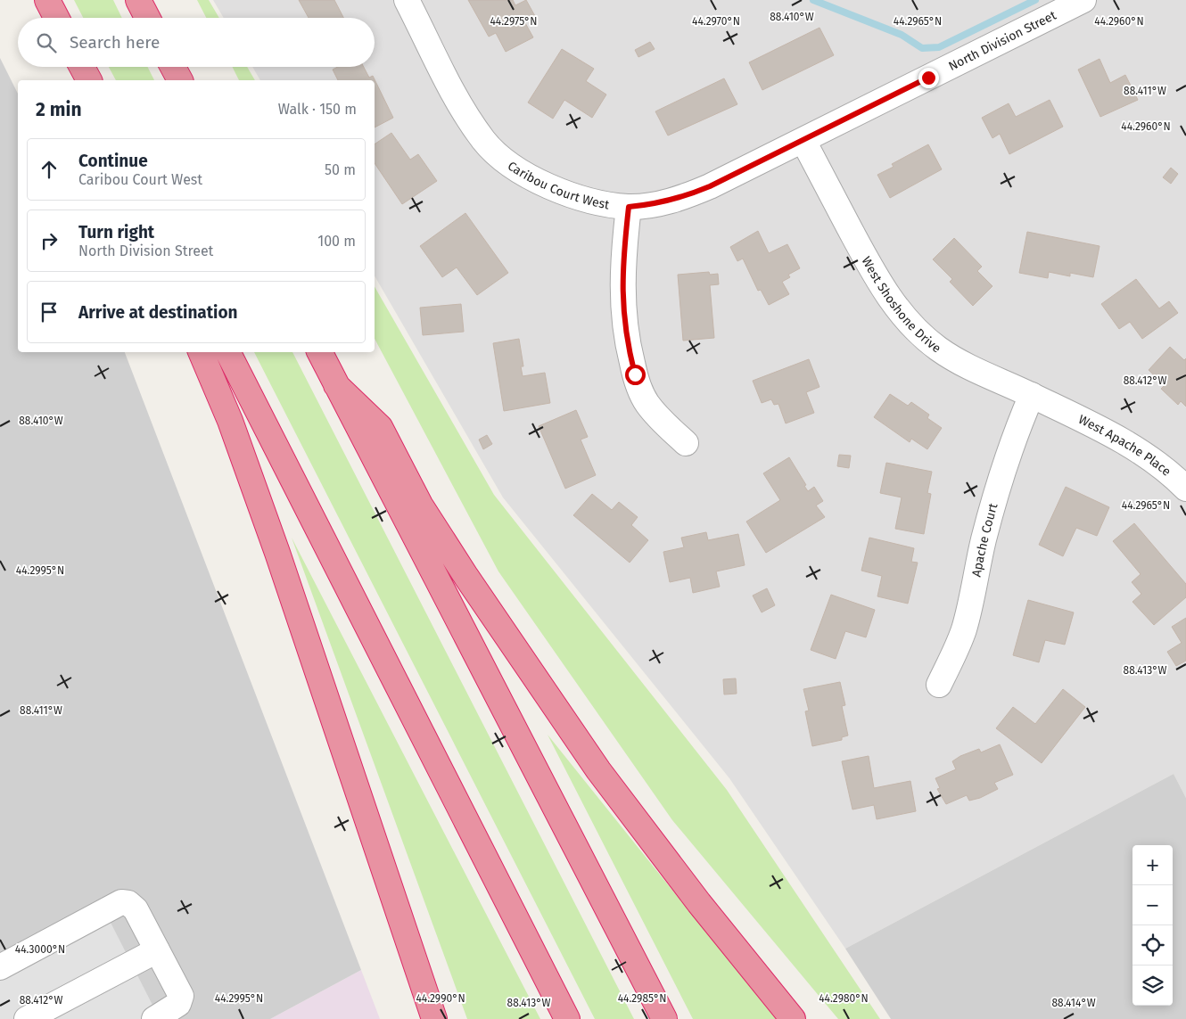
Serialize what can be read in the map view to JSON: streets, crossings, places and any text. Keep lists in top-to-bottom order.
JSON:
{
  "streets": {
    "street": [
      "North Division Street",
      "Caribou Court West",
      "West Shoshone Drive",
      "West Apache Place",
      "Apache Court"
    ]
  },
  "crossings": [
    ["North Division Street", "Caribou Court West"],
    ["North Division Street", "West Shoshone Drive"],
    ["West Shoshone Drive", "West Apache Place"],
    ["West Shoshone Drive", "Apache Court"]
  ],
  "page": {
    "search": "Search here",
    "heading": ["2 min", "Walk · 150 m"],
    "list": [
      ["Continue", "Caribou Court West", "50 m"],
      ["Turn right", "North Division Street", "100 m"],
      "Arrive at destination"
    ],
    "map_buttons": ["+", "−"]
  },
  "coordinates": [
    "88.410°W",
    "44.2975°N",
    "44.2970°N",
    "44.2960°N",
    "44.2965°N",
    "88.411°W",
    "88.412°W",
    "44.2995°N",
    "88.413°W",
    "44.3000°N",
    "44.2990°N",
    "44.2985°N",
    "44.2980°N",
    "88.414°W"
  ]
}
